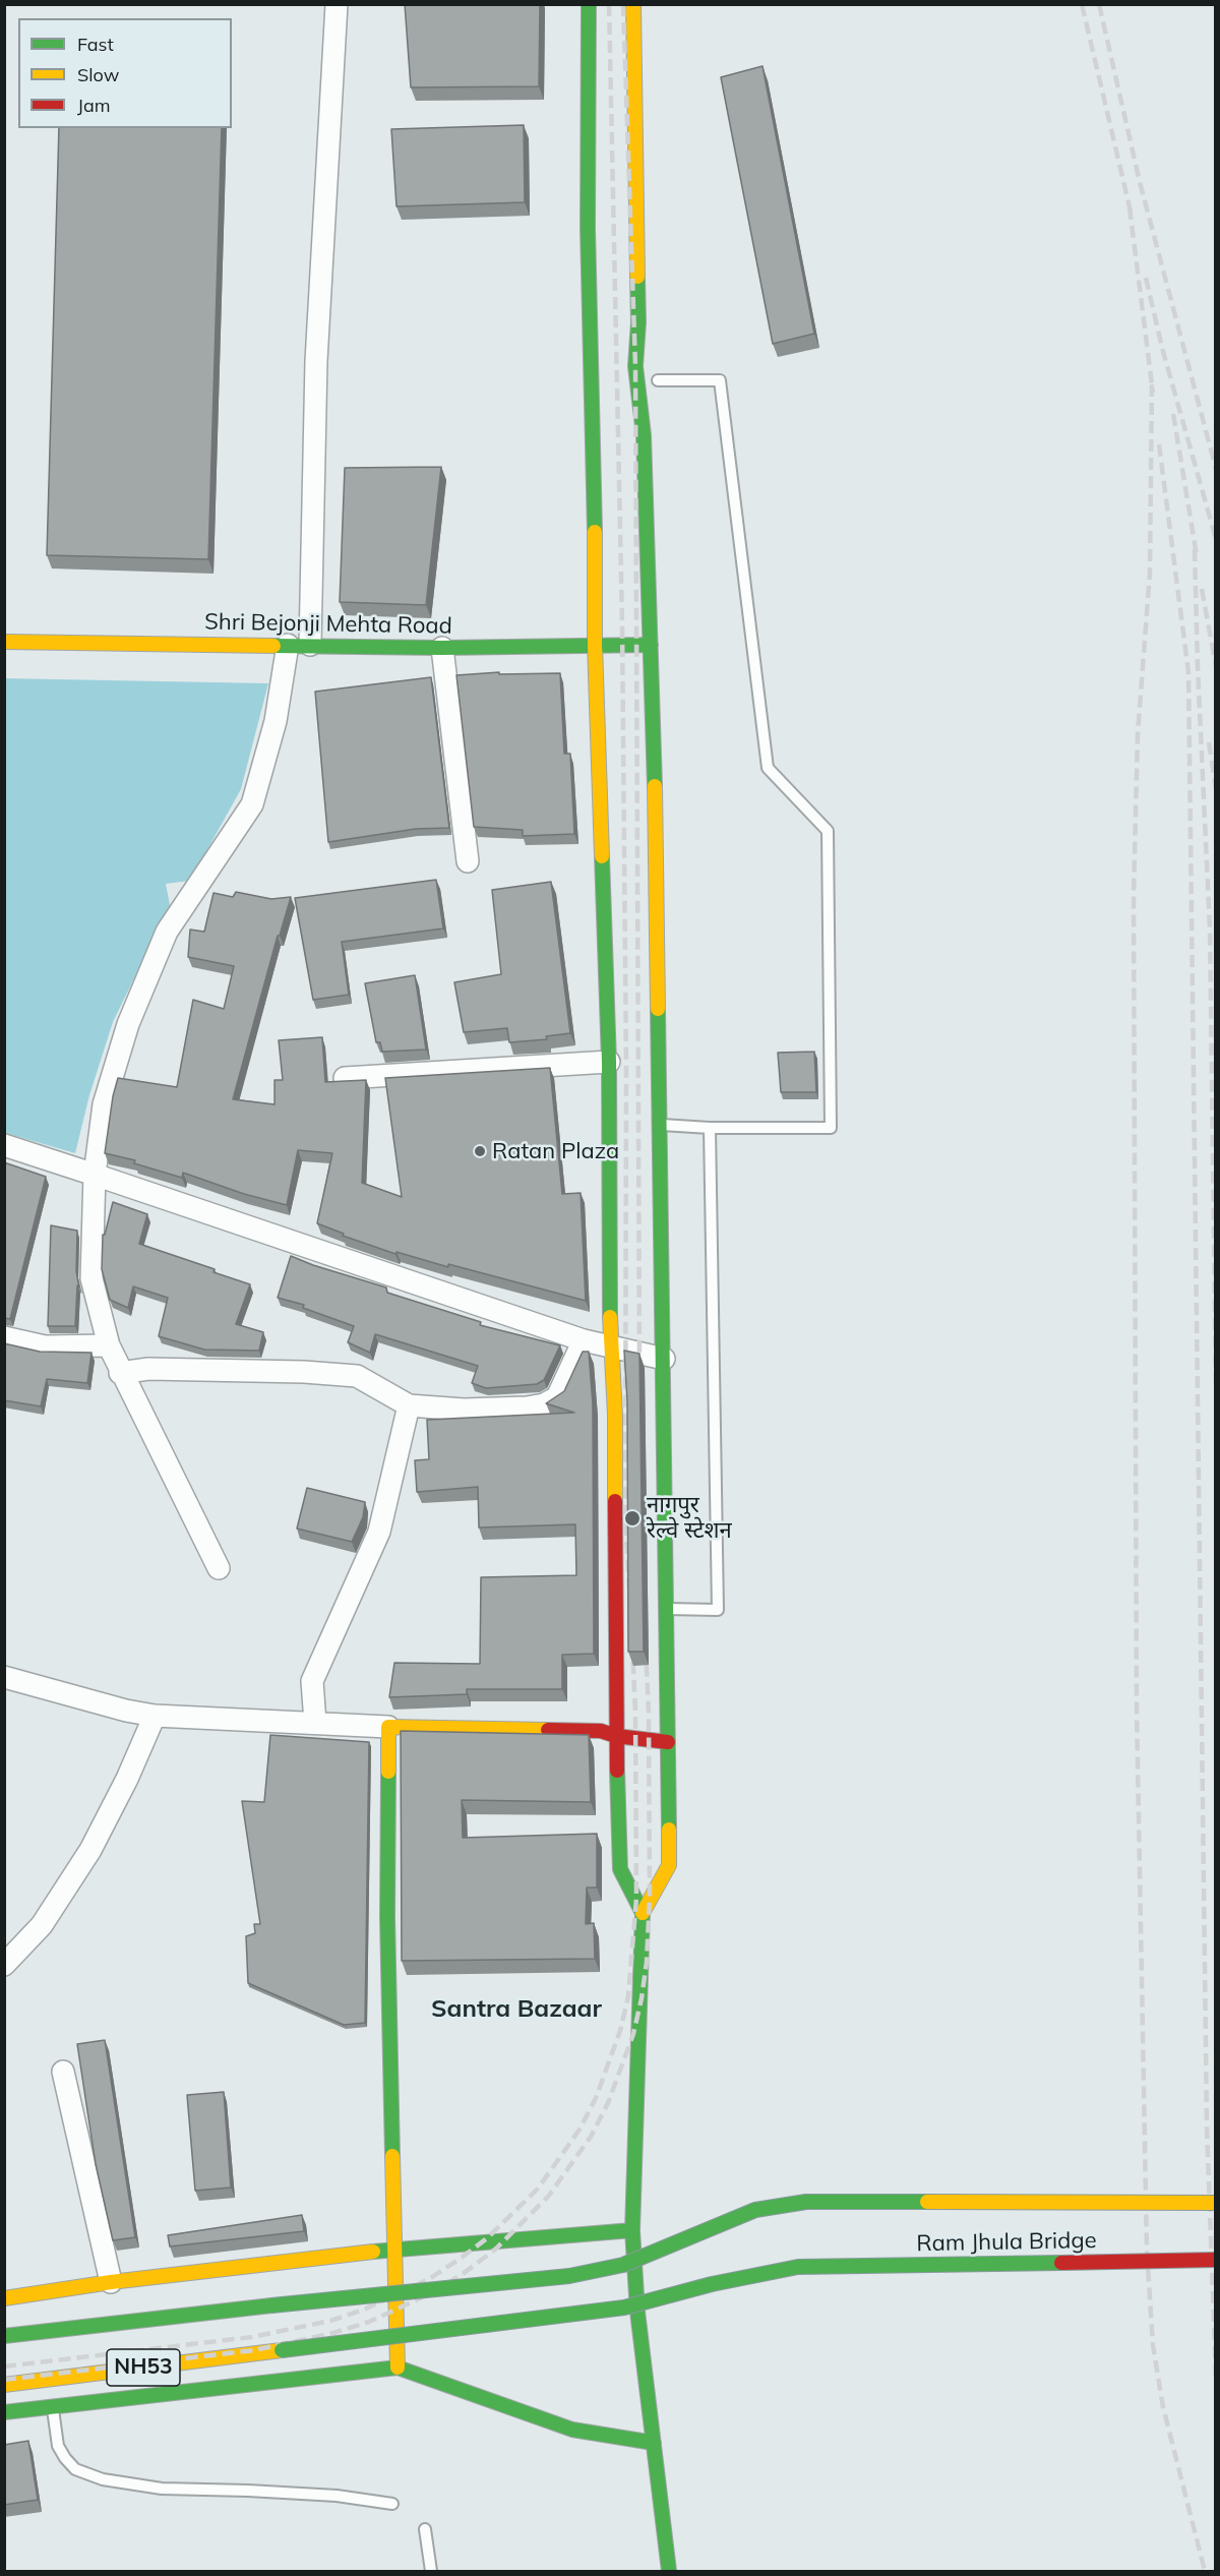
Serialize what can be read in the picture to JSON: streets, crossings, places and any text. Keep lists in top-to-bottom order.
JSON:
{
  "streets": {
    "main road": ["Shri Bejonji Mehta Road", "Ram Jhula Bridge", "NH53"]
  },
  "districts": ["Santra Bazaar"],
  "places": ["Ratan Plaza", "नागपुर रेल्वे स्टेशन"],
  "legend": ["Fast", "Slow", "Jam"]
}
